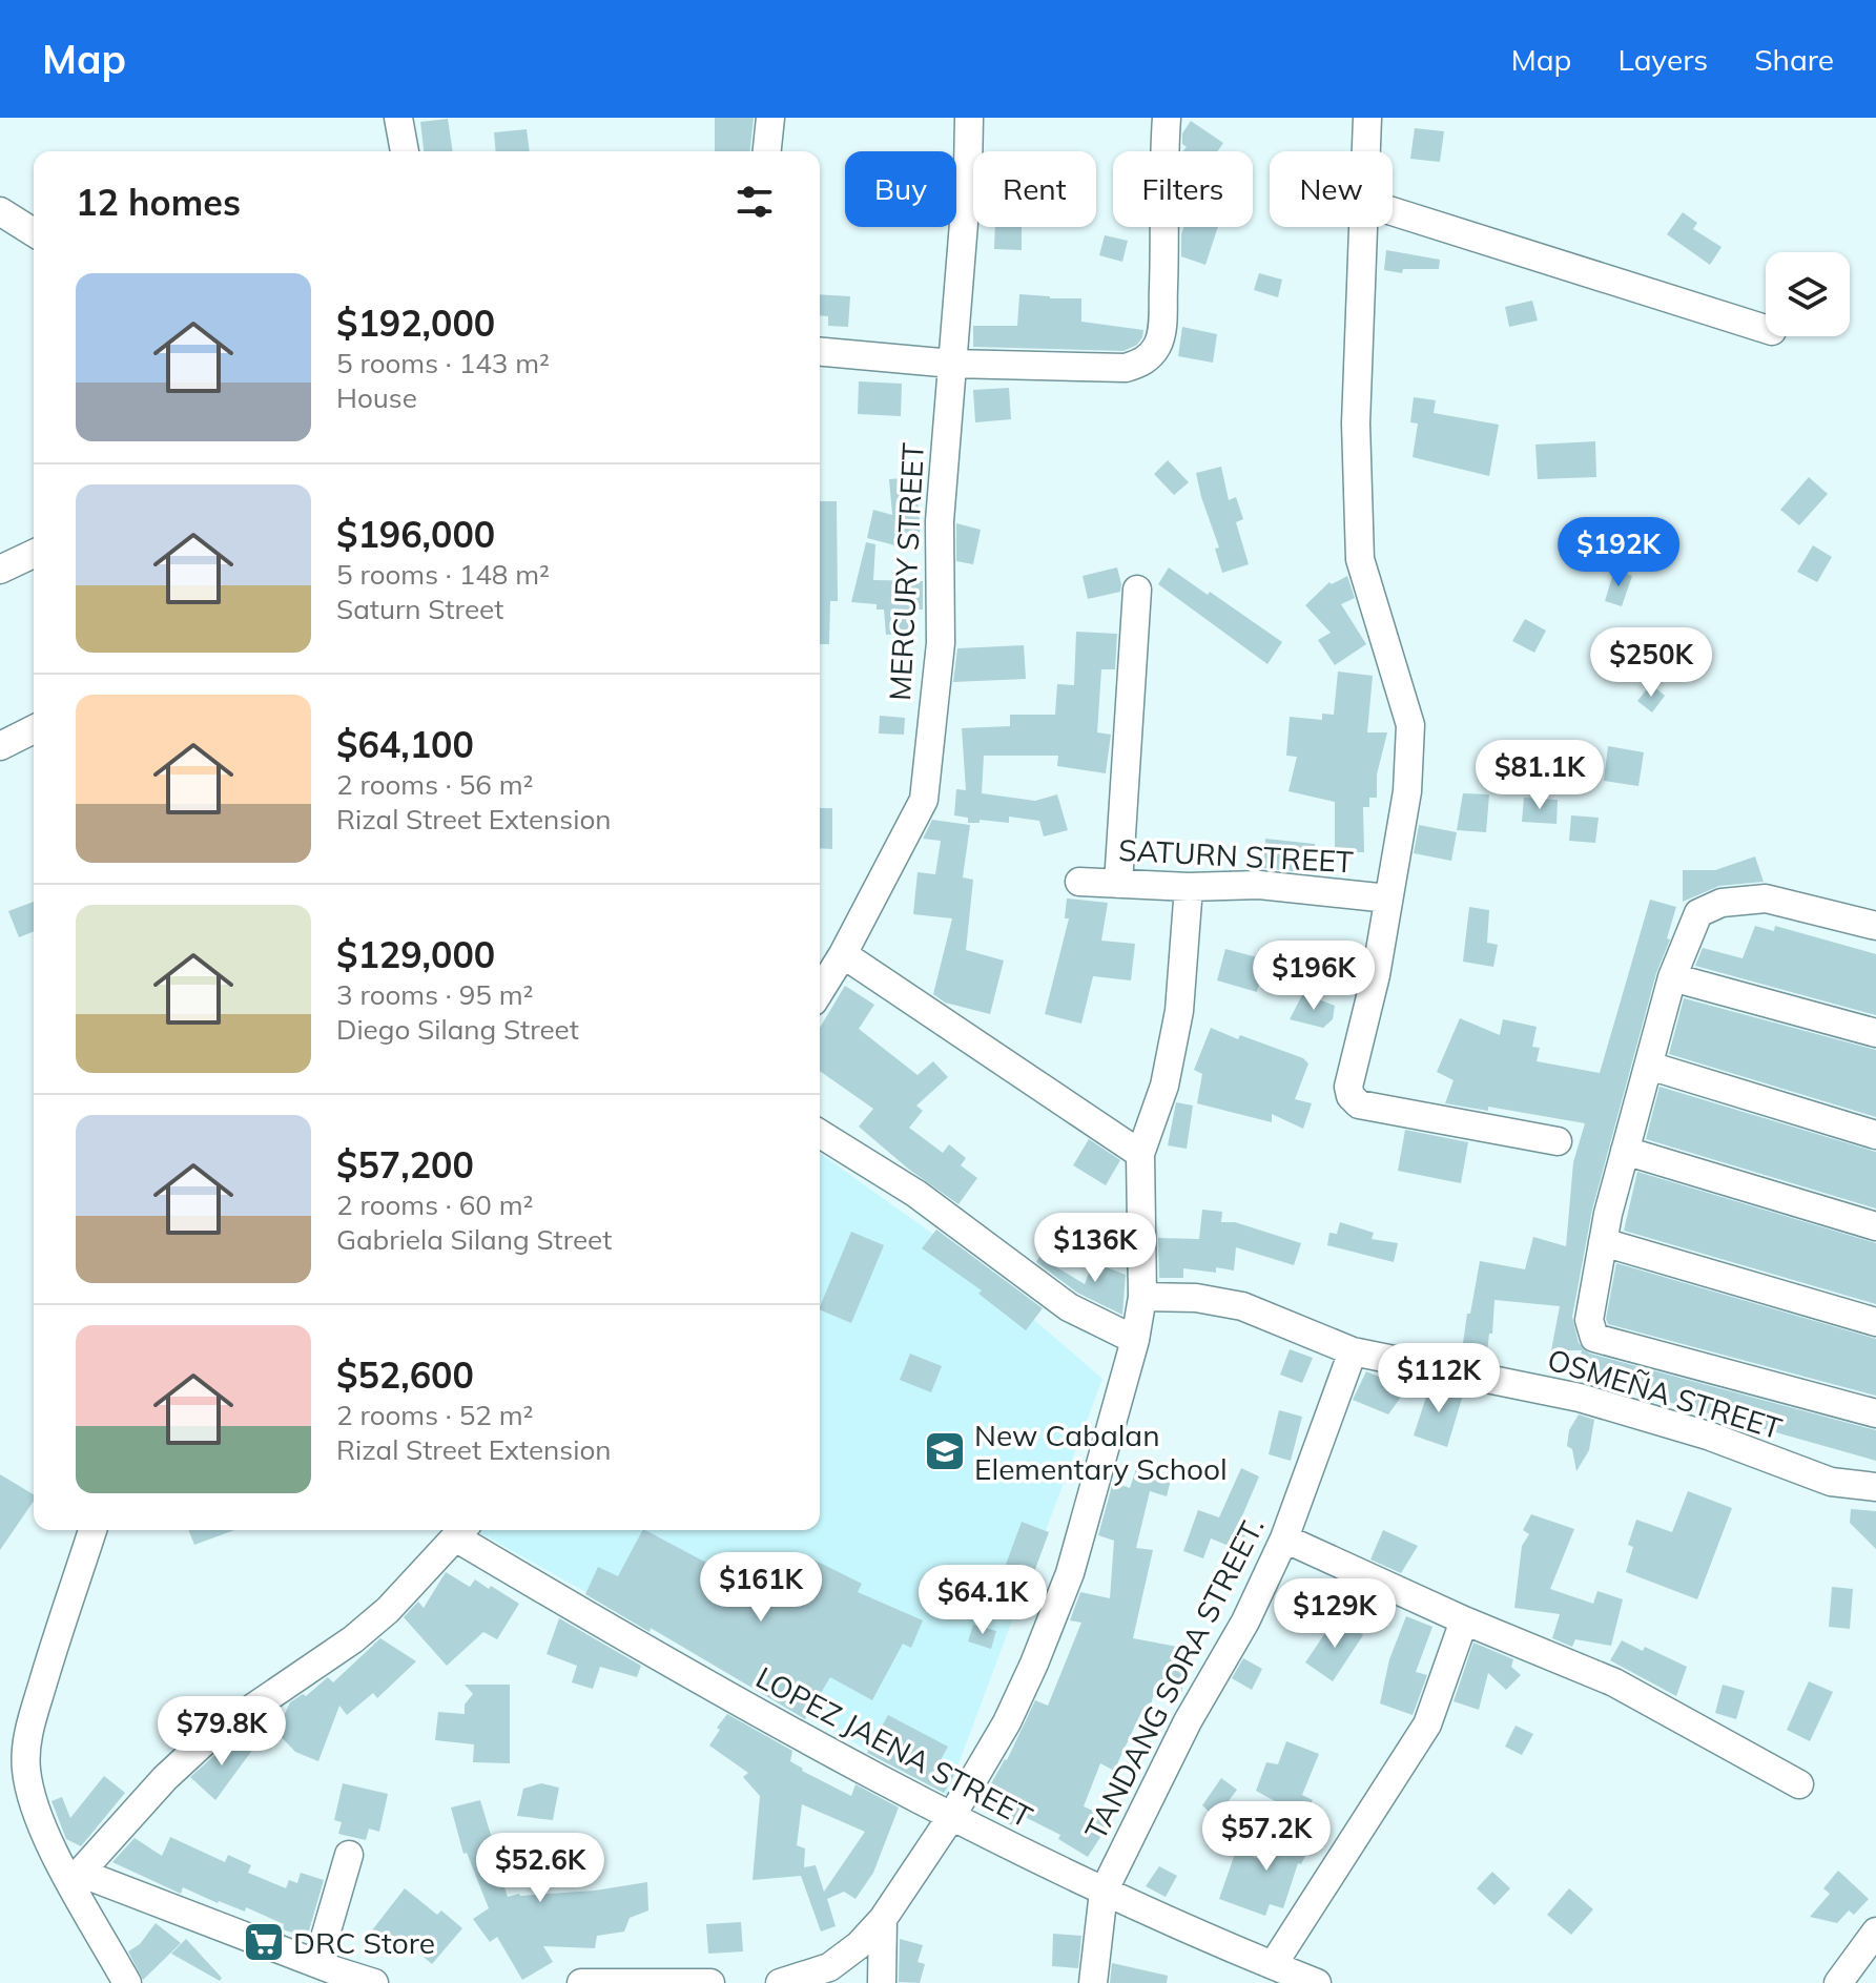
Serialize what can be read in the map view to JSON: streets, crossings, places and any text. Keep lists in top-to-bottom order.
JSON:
{
  "streets": {
    "street": [
      "MERCURY STREET",
      "SATURN STREET",
      "OSMEÑA STREET",
      "TANDANG SORA STREET.",
      "LOPEZ JAENA STREET"
    ]
  },
  "crossings": [
    ["OSMEÑA STREET", "TANDANG SORA STREET."],
    ["TANDANG SORA STREET.", "LOPEZ JAENA STREET"]
  ],
  "places": {
    "school or university": ["New Cabalan Elementary School"],
    "supermarket": ["DRC Store"]
  },
  "page": {
    "header": "Map",
    "nav": ["Map", "Layers", "Share"],
    "chip": [
      "Buy",
      "Rent",
      "Filters",
      "New"
    ],
    "heading": "12 homes",
    "list": [
      {
        "name": "$192,000",
        "note": "5 rooms · 143 m² · House"
      },
      {
        "name": "$196,000",
        "note": "5 rooms · 148 m² · Saturn Street"
      },
      {
        "name": "$64,100",
        "note": "2 rooms · 56 m² · Rizal Street Extension"
      },
      {
        "name": "$129,000",
        "note": "3 rooms · 95 m² · Diego Silang Street"
      },
      {
        "name": "$57,200",
        "note": "2 rooms · 60 m² · Gabriela Silang Street"
      },
      {
        "name": "$52,600",
        "note": "2 rooms · 52 m² · Rizal Street Extension"
      }
    ],
    "price": [
      "$192K",
      "$250K",
      "$81.1K",
      "$196K",
      "$136K",
      "$112K",
      "$161K",
      "$64.1K",
      "$129K",
      "$79.8K",
      "$57.2K",
      "$52.6K"
    ]
  }
}
